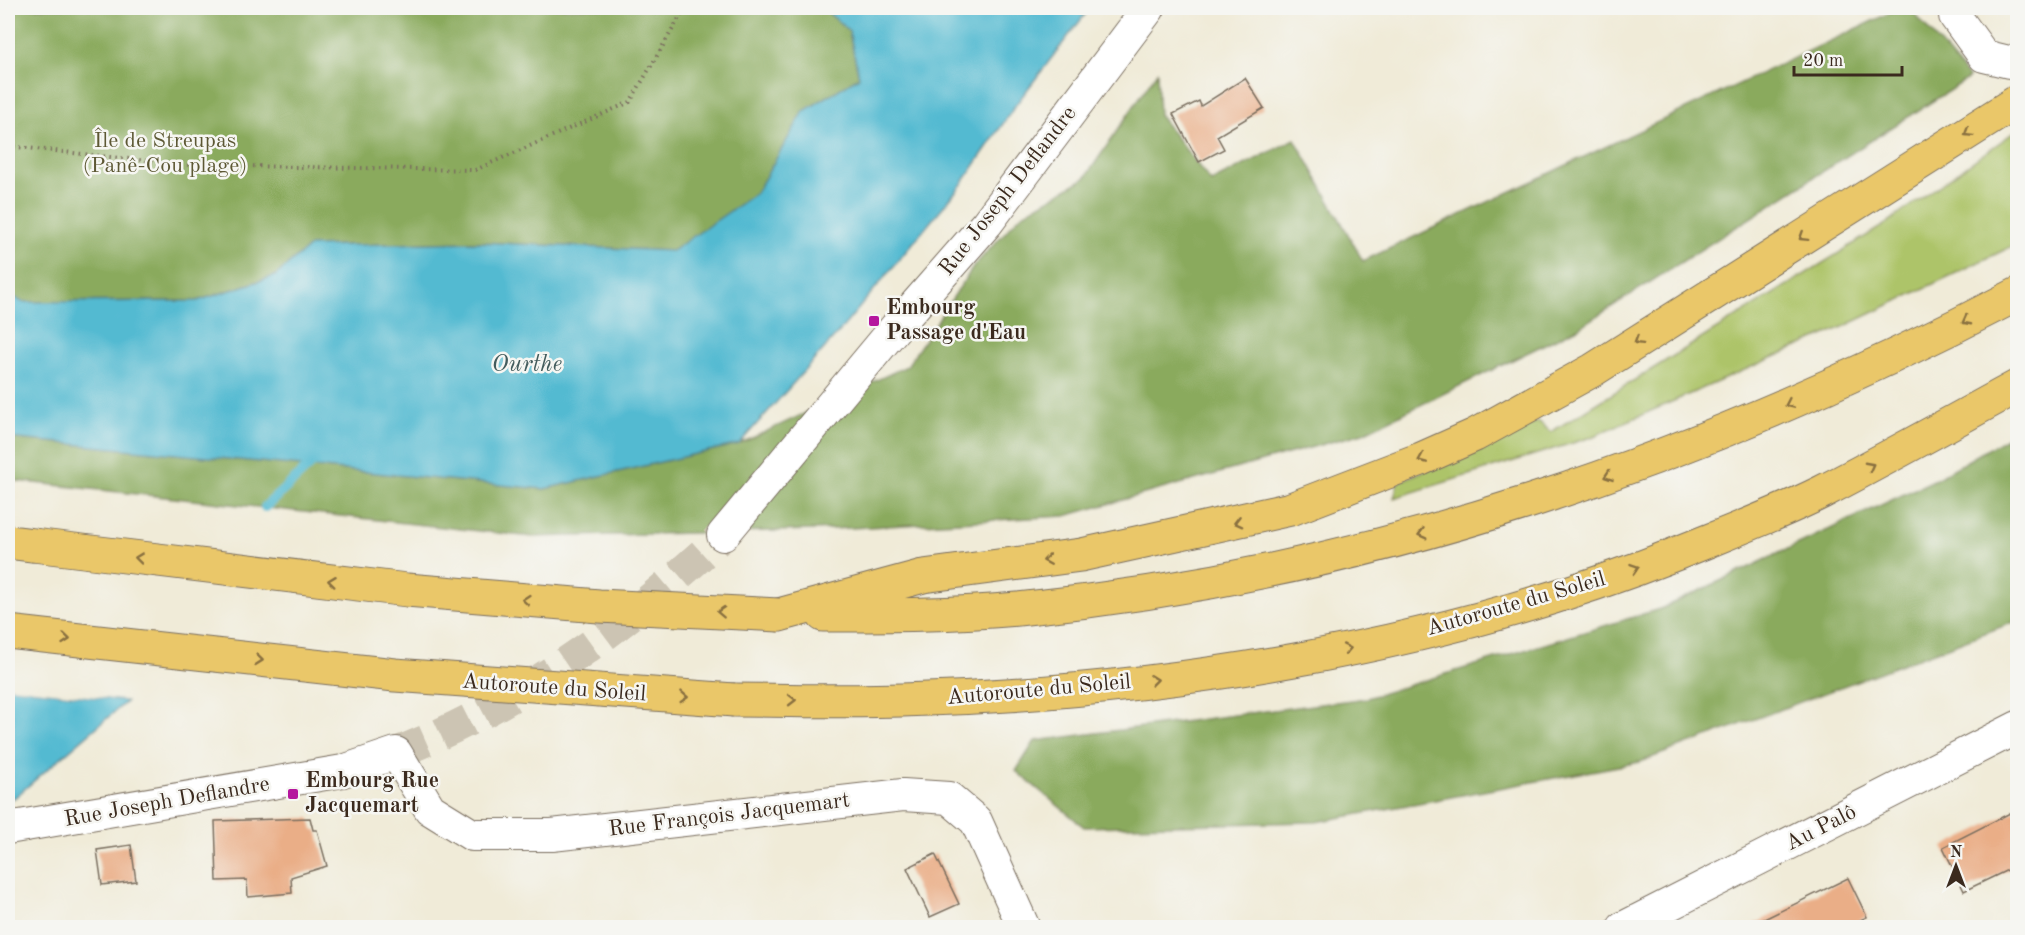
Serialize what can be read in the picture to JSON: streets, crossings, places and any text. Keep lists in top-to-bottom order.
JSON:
{
  "streets": {
    "highway": ["Autoroute du Soleil"],
    "street": ["Rue Joseph Deflandre", "Rue François Jacquemart", "Au Palô"]
  },
  "crossings": [
    ["Rue Joseph Deflandre", "Rue François Jacquemart"]
  ],
  "water": ["Ourthe"],
  "parks": ["Île de Streupas (Panê-Cou plage)"],
  "places": {
    "transit": ["Embourg Passage d'Eau", "Embourg Rue Jacquemart"]
  },
  "scale_bar": "20 m",
  "north": "top"
}
